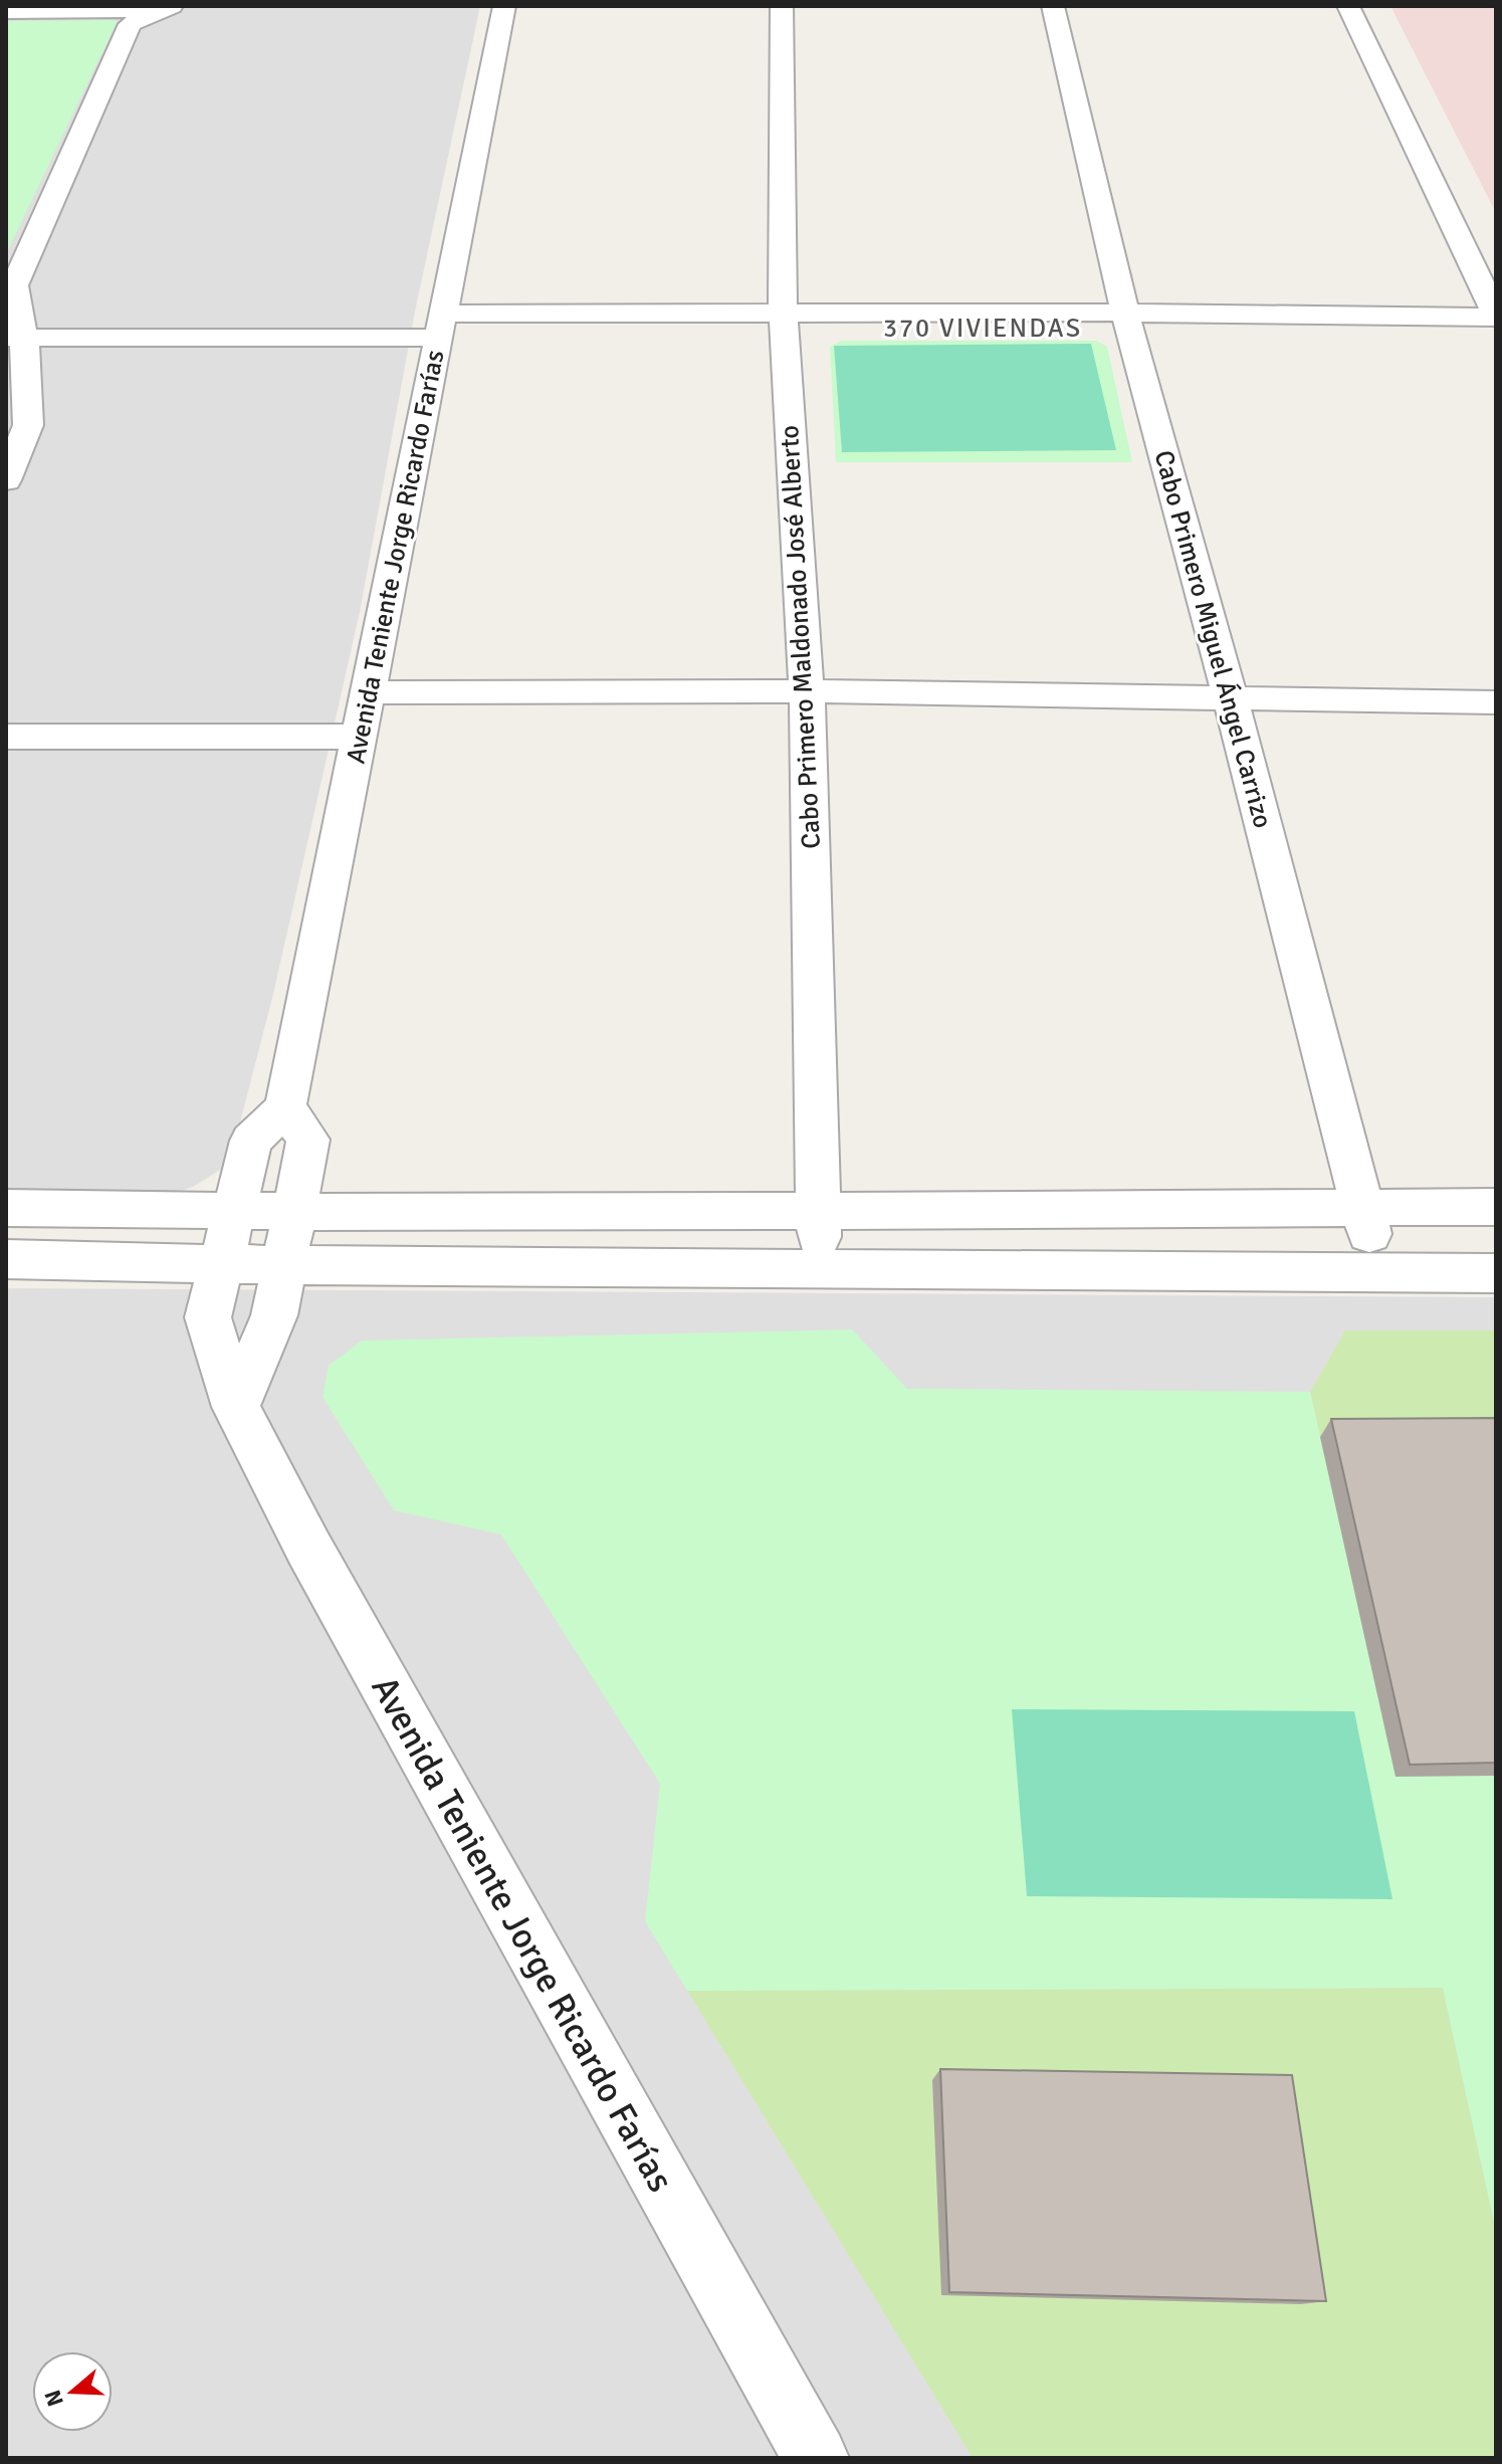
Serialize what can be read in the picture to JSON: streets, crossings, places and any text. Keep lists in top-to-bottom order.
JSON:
{
  "streets": {
    "street": ["Avenida Teniente Jorge Ricardo Farías", "Cabo Primero Maldonado José Alberto", "Cabo Primero Miguel Ángel Carrizo"]
  },
  "districts": ["370 VIVIENDAS"],
  "north": "left"
}
